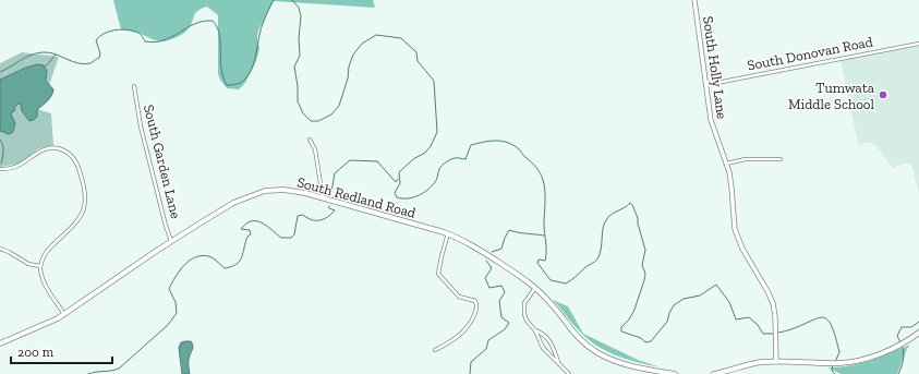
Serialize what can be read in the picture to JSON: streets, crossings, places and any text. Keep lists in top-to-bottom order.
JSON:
{
  "streets": {
    "main road": ["South Redland Road"],
    "street": ["South Donovan Road", "South Holly Lane", "South Garden Lane"]
  },
  "crossings": [
    ["South Donovan Road", "South Holly Lane"],
    ["South Garden Lane", "South Redland Road"]
  ],
  "places": ["Tumwata Middle School"],
  "scale_bar": "200 m"
}
